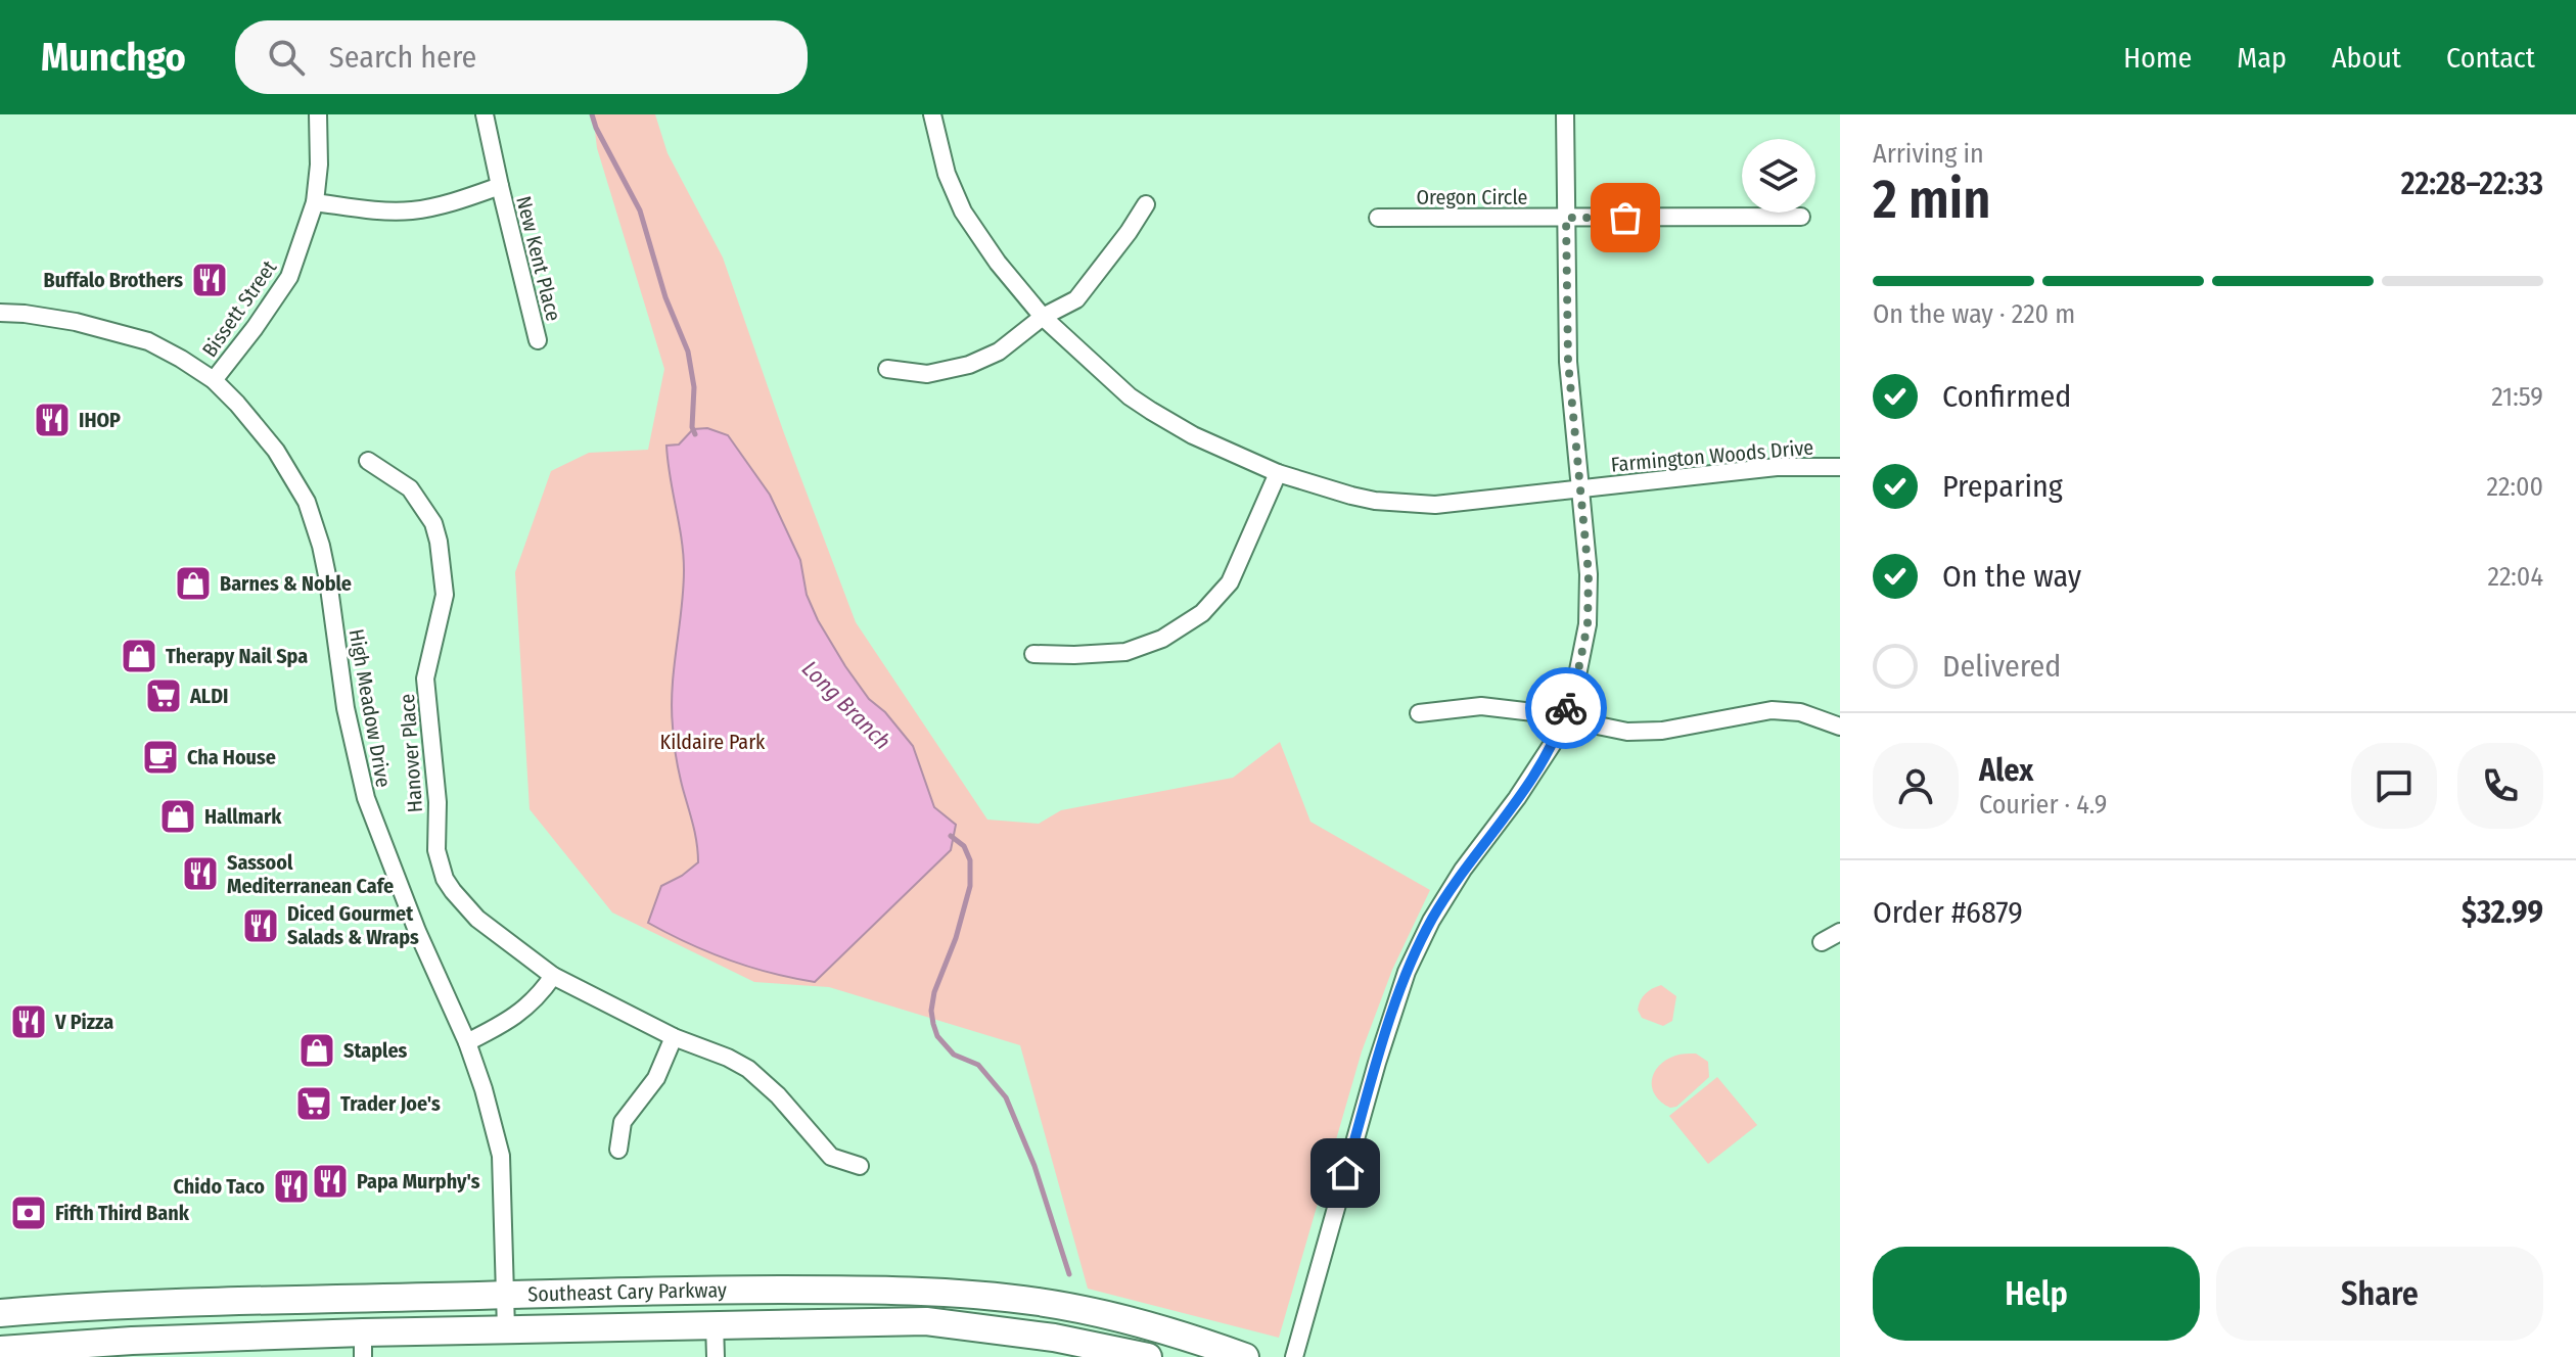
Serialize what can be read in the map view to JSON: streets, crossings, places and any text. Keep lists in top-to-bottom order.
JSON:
{
  "streets": {
    "main road": ["Southeast Cary Parkway"],
    "street": [
      "Oregon Circle",
      "New Kent Place",
      "Bissett Street",
      "Farmington Woods Drive",
      "High Meadow Drive",
      "Hanover Place"
    ]
  },
  "crossings": [
    ["New Kent Place", "Bissett Street"],
    ["Bissett Street", "High Meadow Drive"],
    ["High Meadow Drive", "Southeast Cary Parkway"]
  ],
  "water": ["Long Branch"],
  "parks": ["Kildaire Park"],
  "places": {
    "restaurant": [
      "Buffalo Brothers",
      "IHOP",
      "Sassool Mediterranean Cafe",
      "Diced Gourmet Salads & Wraps",
      "V Pizza",
      "Papa Murphy's",
      "Chido Taco"
    ],
    "shop": [
      "Barnes & Noble",
      "Therapy Nail Spa",
      "Hallmark",
      "Staples"
    ],
    "supermarket": ["ALDI", "Trader Joe's"],
    "cafe": ["Cha House"],
    "bank": ["Fifth Third Bank"]
  },
  "page": {
    "header": "Munchgo",
    "search": "Search here",
    "nav": [
      "Home",
      "Map",
      "About",
      "Contact"
    ],
    "heading": ["2 min", "Arriving in", "22:28–22:33"],
    "panel": [
      "Alex",
      "Courier · 4.9",
      "Order #6879",
      "$32.99"
    ],
    "bar": "On the way · 220 m",
    "list": [
      ["Confirmed", "21:59"],
      ["Preparing", "22:00"],
      ["On the way", "22:04"],
      "Delivered"
    ],
    "buttons": ["Help", "Share"]
  }
}
